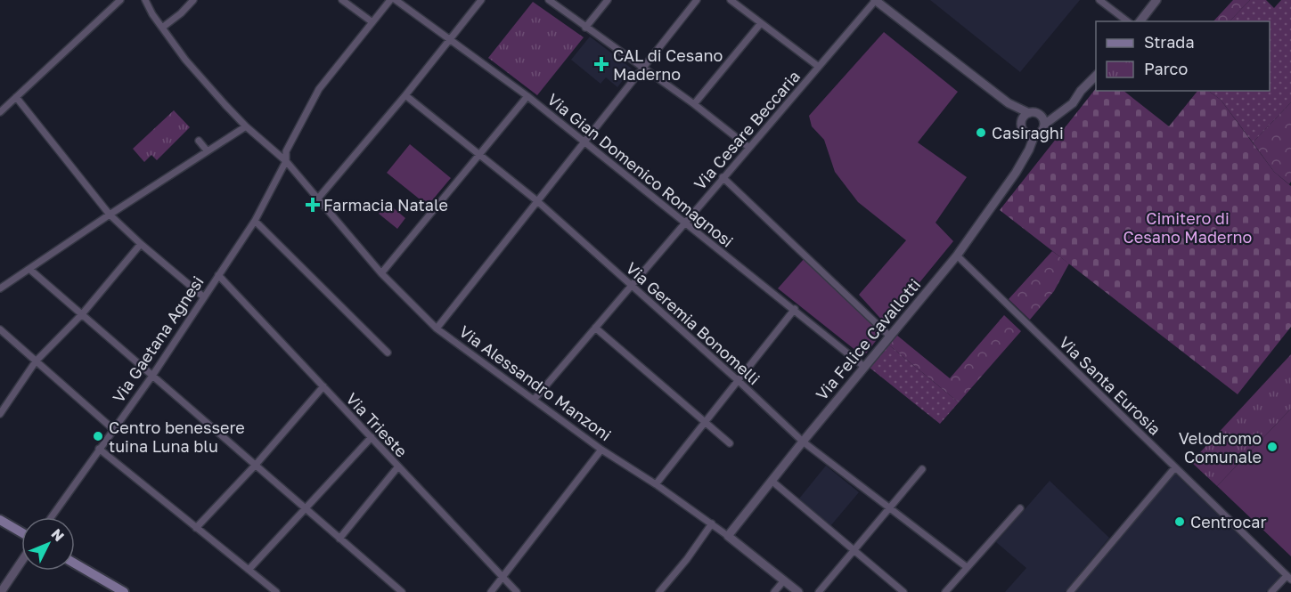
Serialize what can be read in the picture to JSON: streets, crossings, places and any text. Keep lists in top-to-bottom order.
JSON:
{
  "streets": {
    "street": [
      "Via Cesare Beccaria",
      "Via Gian Domenico Romagnosi",
      "Via Geremia Bonomelli",
      "Via Gaetana Agnesi",
      "Via Felice Cavallotti",
      "Via Alessandro Manzoni",
      "Via Santa Eurosia",
      "Via Trieste"
    ]
  },
  "crossings": [
    ["Via Cesare Beccaria", "Via Gian Domenico Romagnosi"],
    ["Via Cesare Beccaria", "Via Geremia Bonomelli"],
    ["Via Cesare Beccaria", "Via Alessandro Manzoni"],
    ["Via Gian Domenico Romagnosi", "Via Felice Cavallotti"],
    ["Via Geremia Bonomelli", "Via Felice Cavallotti"],
    ["Via Gaetana Agnesi", "Via Alessandro Manzoni"],
    ["Via Gaetana Agnesi", "Via Trieste"],
    ["Via Felice Cavallotti", "Via Alessandro Manzoni"],
    ["Via Felice Cavallotti", "Via Santa Eurosia"]
  ],
  "parks": ["Cimitero di Cesano Maderno"],
  "places": {
    "health": ["CAL di Cesano Maderno", "Farmacia Natale"],
    "other": [
      "Casiraghi",
      "Centro benessere tuina Luna blu",
      "Velodromo Comunale",
      "Centrocar"
    ]
  },
  "legend": ["Strada", "Parco"],
  "north": "top right"
}
